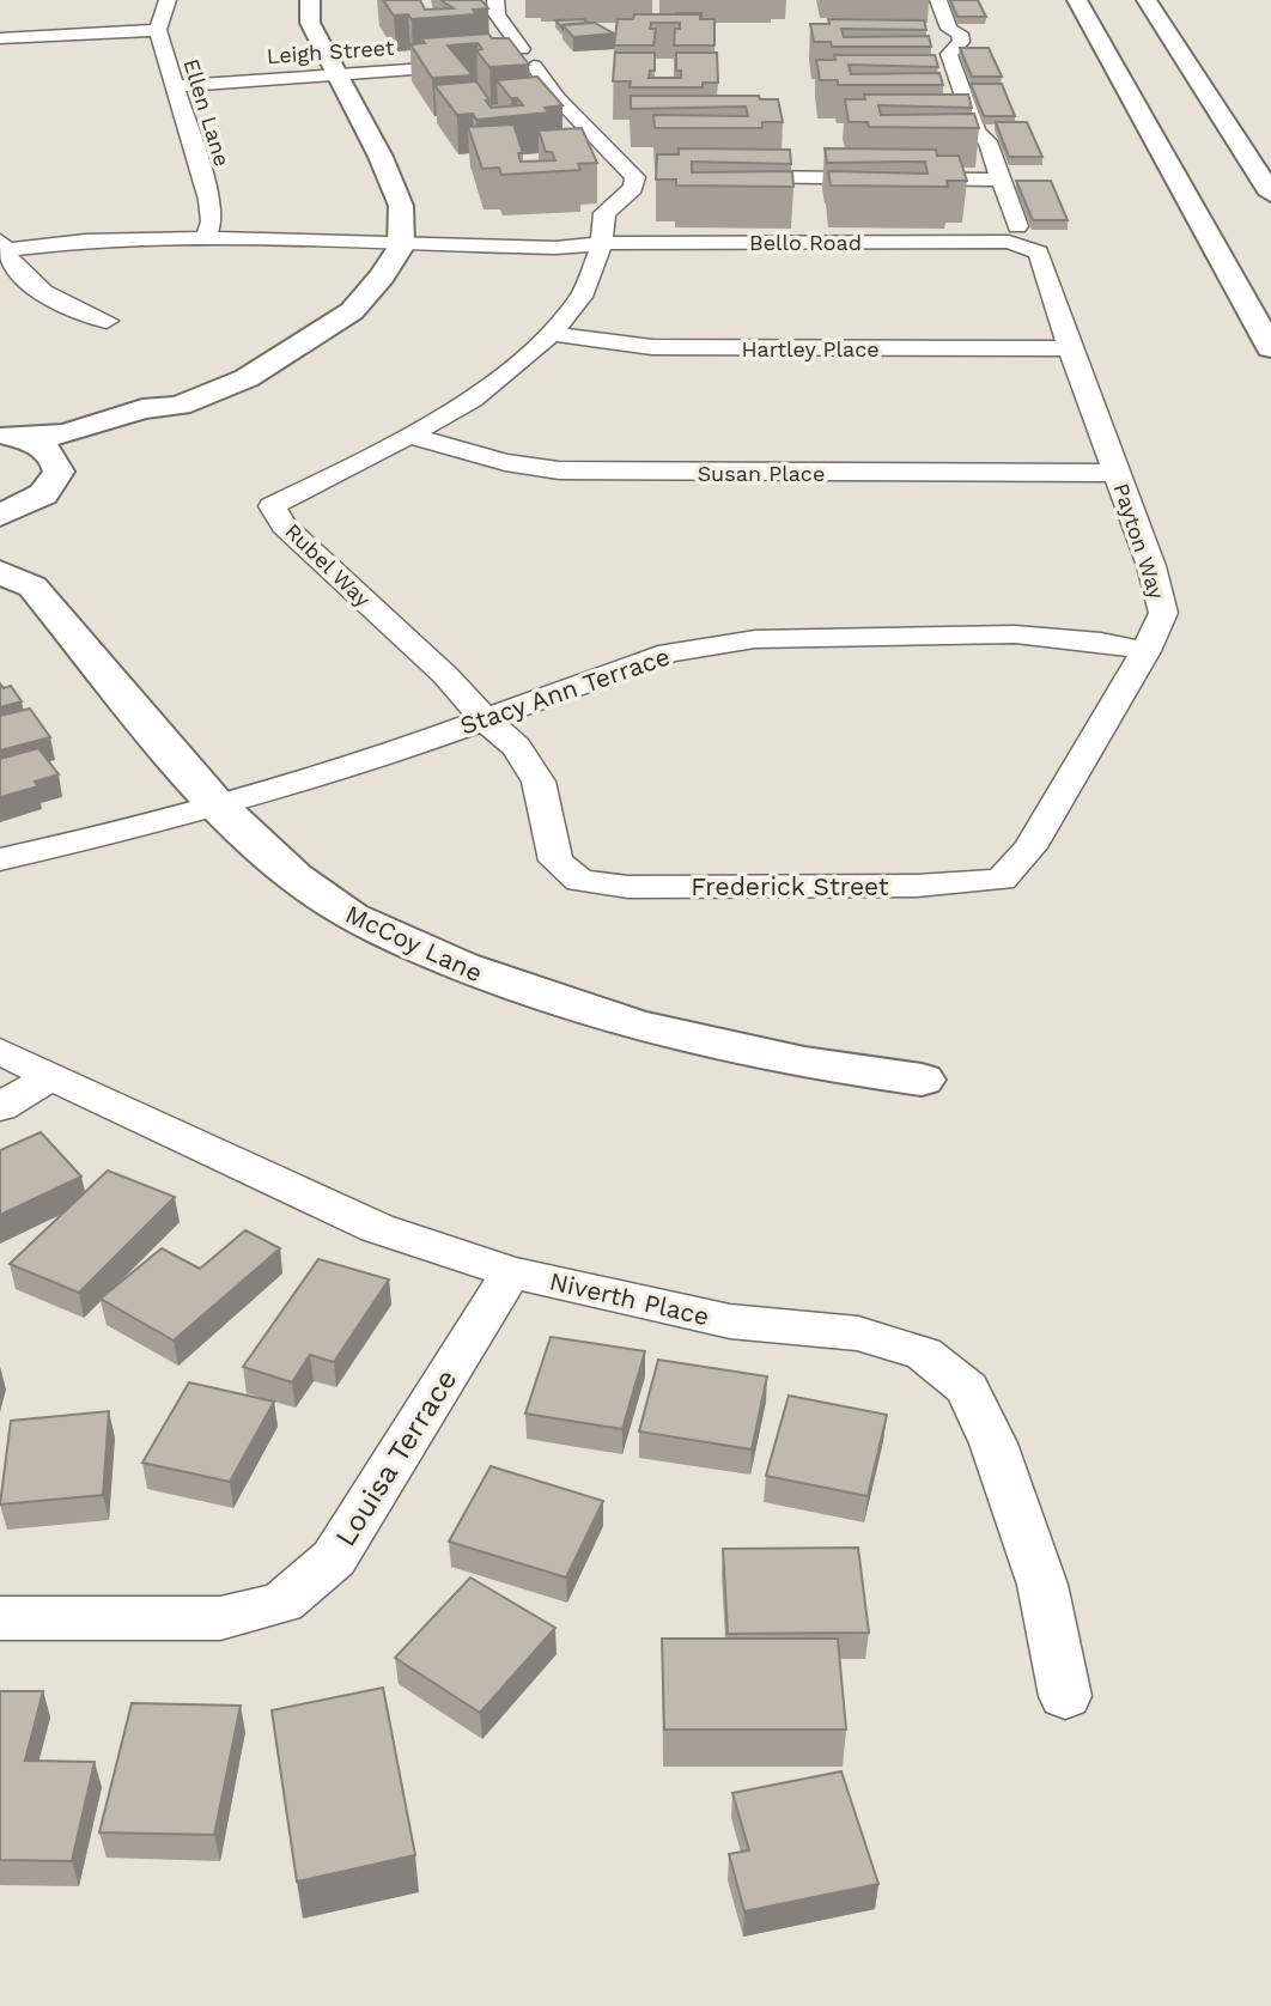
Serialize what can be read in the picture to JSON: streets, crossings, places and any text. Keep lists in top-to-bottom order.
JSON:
{
  "streets": {
    "main road": ["McCoy Lane"],
    "street": [
      "Leigh Street",
      "Ellen Lane",
      "Bello Road",
      "Hartley Place",
      "Susan Place",
      "Payton Way",
      "Rubel Way",
      "Stacy Ann Terrace",
      "Frederick Street",
      "Niverth Place",
      "Louisa Terrace"
    ]
  },
  "crossings": [
    ["Leigh Street", "Ellen Lane"],
    ["Ellen Lane", "Bello Road"],
    ["Bello Road", "Payton Way"],
    ["Bello Road", "Rubel Way"],
    ["Hartley Place", "Payton Way"],
    ["Hartley Place", "Rubel Way"],
    ["Susan Place", "Payton Way"],
    ["Susan Place", "Rubel Way"],
    ["Payton Way", "Stacy Ann Terrace"],
    ["Payton Way", "Frederick Street"],
    ["Rubel Way", "Stacy Ann Terrace"],
    ["Rubel Way", "Frederick Street"],
    ["Stacy Ann Terrace", "McCoy Lane"],
    ["Niverth Place", "Louisa Terrace"]
  ]
}
